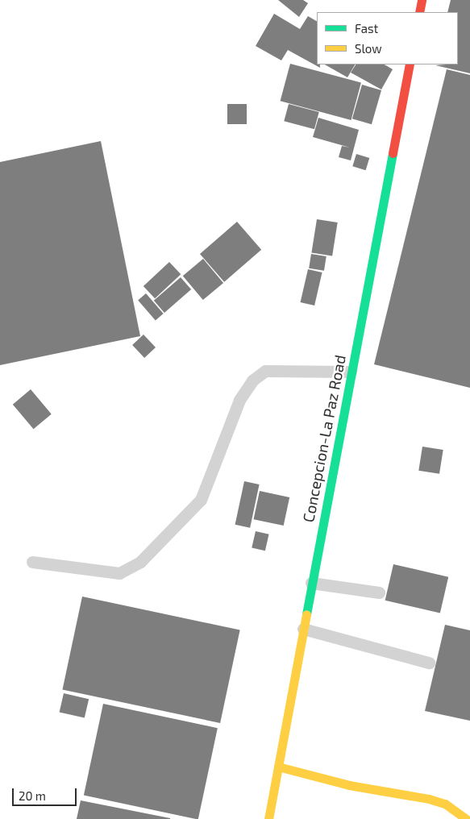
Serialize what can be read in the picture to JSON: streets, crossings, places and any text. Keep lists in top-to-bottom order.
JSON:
{
  "streets": {
    "main road": ["Concepcion-La Paz Road"]
  },
  "legend": ["Fast", "Slow"],
  "scale_bar": "20 m"
}
